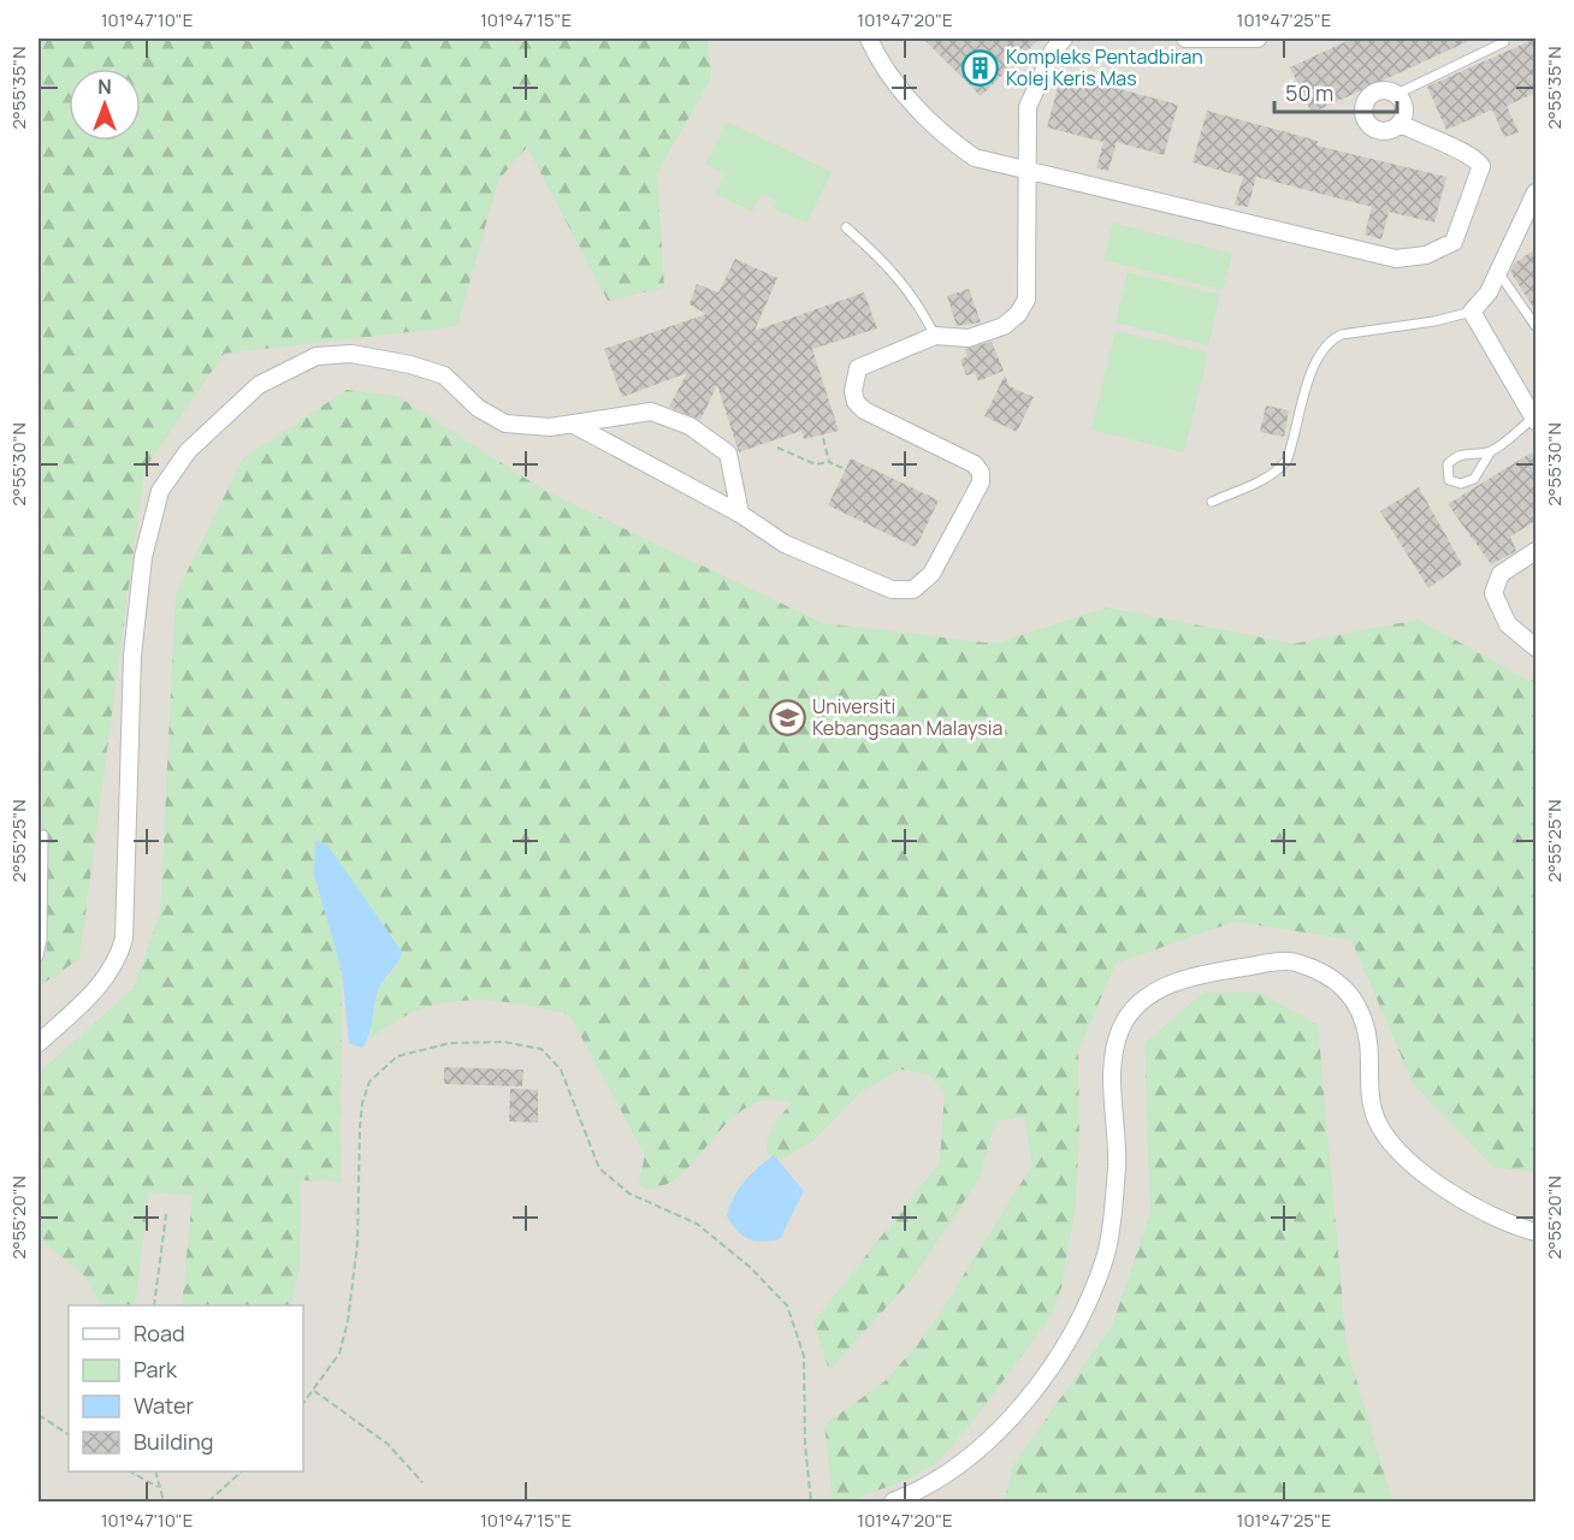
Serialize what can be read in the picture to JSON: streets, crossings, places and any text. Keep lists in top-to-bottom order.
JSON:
{
  "places": {
    "building": ["Kompleks Pentadbiran Kolej Keris Mas"],
    "school or university": ["Universiti Kebangsaan Malaysia"]
  },
  "legend": [
    "Road",
    "Park",
    "Water",
    "Building"
  ],
  "scale_bar": "50 m",
  "north": "top",
  "coordinates": [
    "101°47'10\"E",
    "101°47'15\"E",
    "101°47'20\"E",
    "101°47'25\"E",
    "2°55'35\"N",
    "2°55'30\"N",
    "2°55'25\"N",
    "2°55'20\"N"
  ]
}
